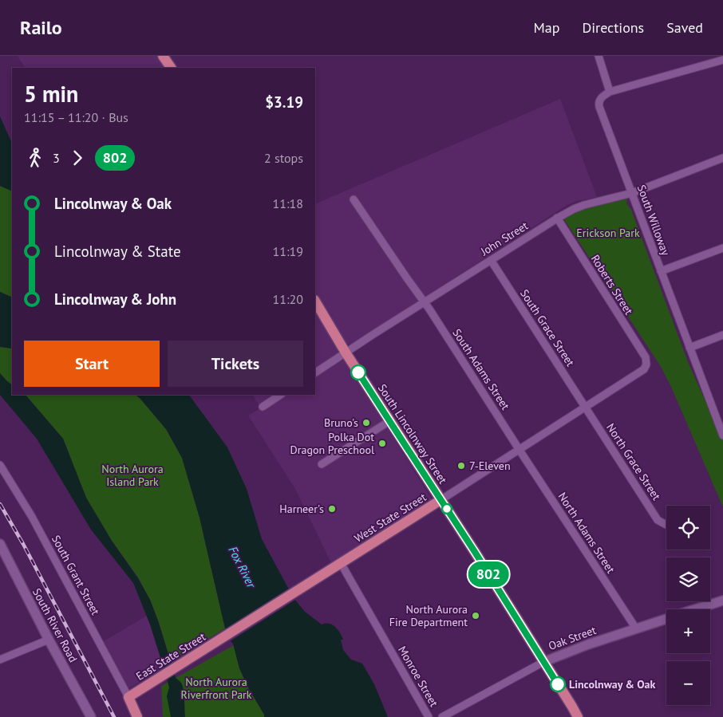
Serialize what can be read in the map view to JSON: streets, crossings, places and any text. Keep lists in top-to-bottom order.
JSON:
{
  "streets": {
    "main road": [
      "South Lincolnway Street",
      "West State Street",
      "South River Road",
      "Oak Street",
      "East State Street"
    ],
    "street": [
      "South Willoway",
      "John Street",
      "Roberts Street",
      "South Grace Street",
      "South Adams Street",
      "North Grace Street",
      "North Adams Street",
      "South Grant Street",
      "Monroe Street"
    ]
  },
  "crossings": [
    ["South Willoway", "John Street"],
    ["John Street", "Roberts Street"],
    ["John Street", "South Grace Street"],
    ["John Street", "South Adams Street"],
    ["John Street", "South Lincolnway Street"],
    ["Roberts Street", "West State Street"],
    ["South Grace Street", "North Grace Street"],
    ["South Grace Street", "West State Street"],
    ["South Adams Street", "West State Street"],
    ["South Adams Street", "North Adams Street"],
    ["South Lincolnway Street", "West State Street"],
    ["South Lincolnway Street", "Oak Street"],
    ["North Grace Street", "West State Street"],
    ["West State Street", "North Adams Street"],
    ["West State Street", "East State Street"],
    ["West State Street", "Monroe Street"],
    ["North Adams Street", "Oak Street"],
    ["South Grant Street", "East State Street"]
  ],
  "water": ["Fox River"],
  "parks": ["Erickson Park", "North Aurora Island Park", "North Aurora Riverfront Park"],
  "places": [
    "Bruno's",
    "Polka Dot Dragon Preschool",
    "7-Eleven",
    "Harneer's",
    "North Aurora Fire Department",
    "Lincolnway & Oak"
  ],
  "lines": ["bus line 802"],
  "page": {
    "header": "Railo",
    "nav": ["Map", "Directions", "Saved"],
    "on_map": "802",
    "heading": ["5 min", "11:15 – 11:20 · Bus", "$3.19"],
    "legs": ["3", "802", "2 stops"],
    "list": [
      {
        "name": "Lincolnway & Oak",
        "value": "11:18"
      },
      {
        "name": "Lincolnway & State",
        "value": "11:19"
      },
      {
        "name": "Lincolnway & John",
        "value": "11:20"
      }
    ],
    "buttons": ["Start", "Tickets"],
    "map_buttons": ["+", "−"]
  }
}
